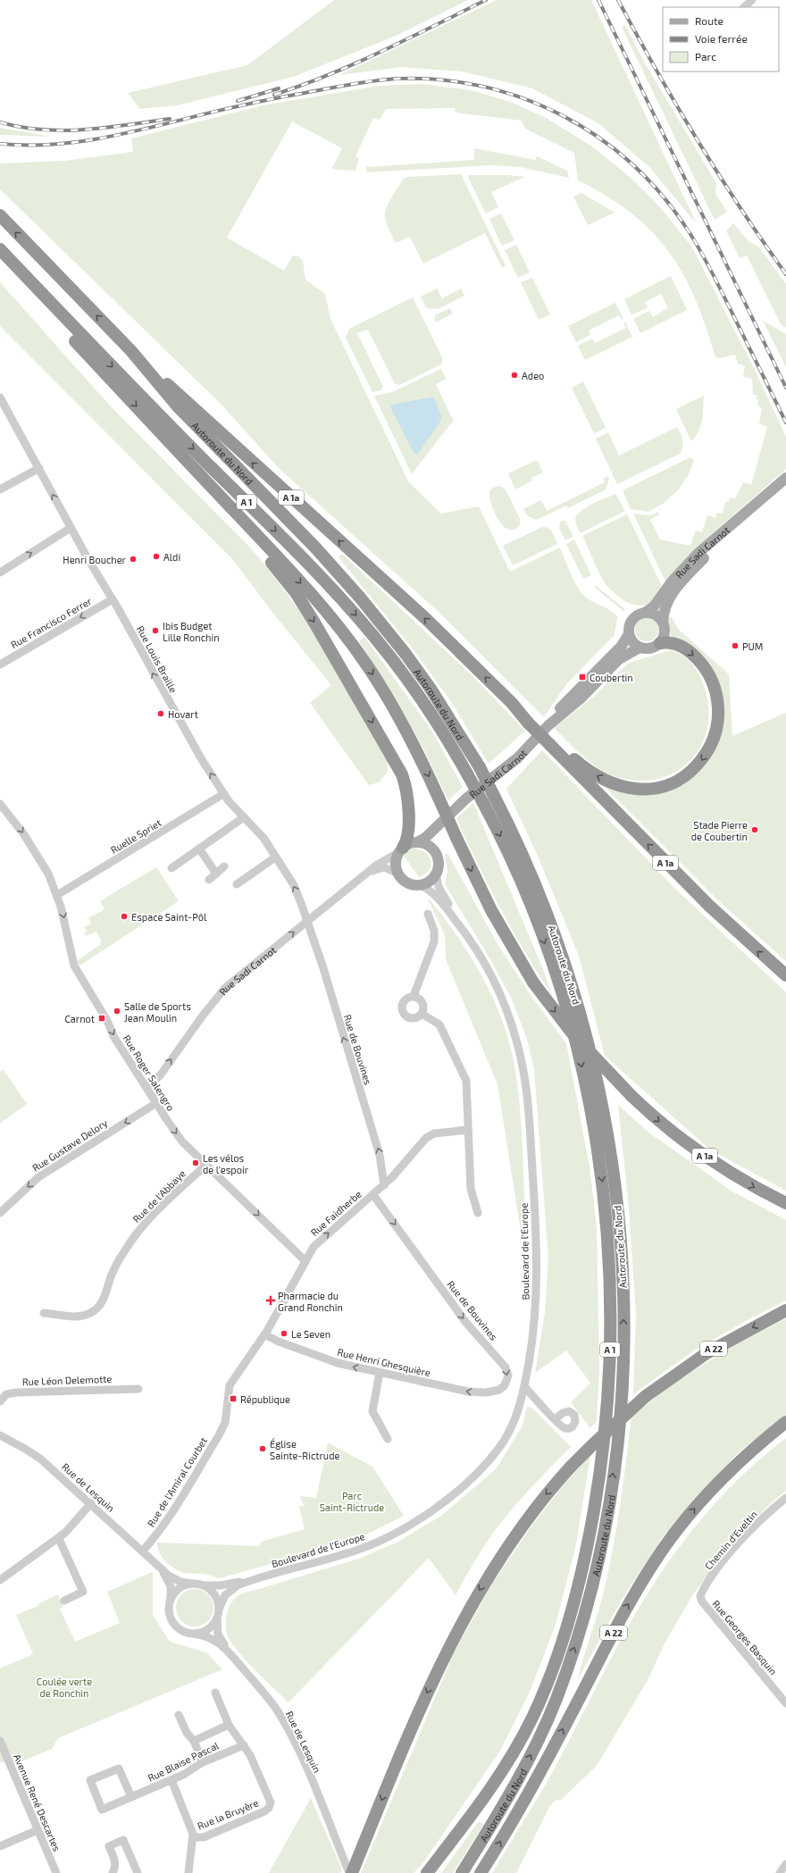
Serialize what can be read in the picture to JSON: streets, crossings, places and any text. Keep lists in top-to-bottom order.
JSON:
{
  "streets": {
    "highway": [
      "Autoroute du Nord",
      "A 1a",
      "A 1",
      "A 22"
    ],
    "main road": ["Rue Sadi Carnot"],
    "street": [
      "Rue Francisco Ferrer",
      "Rue Louis Braille",
      "Ruelle Spriet",
      "Rue de Bouvines",
      "Rue Roger Salengro",
      "Rue Gustave Delory",
      "Rue de l'Abbaye",
      "Rue Faidherbe",
      "Boulevard de l'Europe",
      "Rue Henri Ghesquière",
      "Rue Léon Delemotte",
      "Rue de l'Amiral Courbet",
      "Rue de Lesquin",
      "Chemin d'Eveltin",
      "Rue Georges Basquin",
      "Rue Blaise Pascal",
      "Avenue René Descartes",
      "Rue la Bruyère"
    ]
  },
  "crossings": [
    ["Autoroute du Nord", "A 1a"],
    ["Rue Sadi Carnot", "Rue Louis Braille"],
    ["Rue Sadi Carnot", "Rue de Bouvines"],
    ["Rue Sadi Carnot", "Rue Roger Salengro"],
    ["Rue Sadi Carnot", "Boulevard de l'Europe"],
    ["Rue Francisco Ferrer", "Rue Louis Braille"],
    ["Rue Louis Braille", "Ruelle Spriet"],
    ["Rue Louis Braille", "Rue de Bouvines"],
    ["Ruelle Spriet", "Rue Roger Salengro"],
    ["Rue de Bouvines", "Rue Faidherbe"],
    ["Rue de Bouvines", "Rue Henri Ghesquière"],
    ["Rue Roger Salengro", "Rue Gustave Delory"],
    ["Rue Roger Salengro", "Rue de l'Abbaye"],
    ["Rue Roger Salengro", "Rue Faidherbe"],
    ["Rue Faidherbe", "Rue Henri Ghesquière"],
    ["Rue Faidherbe", "Rue de l'Amiral Courbet"],
    ["A 22", "Rue de Lesquin"],
    ["Rue de l'Amiral Courbet", "Rue de Lesquin"],
    ["Chemin d'Eveltin", "Rue Georges Basquin"],
    ["Rue Blaise Pascal", "Rue la Bruyère"]
  ],
  "one_way": [
    "Rue Francisco Ferrer",
    "Rue Louis Braille",
    "Rue Roger Salengro",
    "Rue Gustave Delory",
    "Rue Henri Ghesquière"
  ],
  "parks": ["Parc Saint-Rictrude", "Coulée verte de Ronchin"],
  "places": {
    "other": [
      "Adeo",
      "Aldi",
      "Henri Boucher",
      "Ibis Budget Lille Ronchin",
      "PUM",
      "Hovart",
      "Stade Pierre de Coubertin",
      "Espace Saint-Pôl",
      "Salle de Sports Jean Moulin",
      "Les vélos de l'espoir",
      "Le Seven",
      "Église Sainte-Rictrude"
    ],
    "transit": ["Coubertin", "Carnot", "République"],
    "health": ["Pharmacie du Grand Ronchin"]
  },
  "legend": ["Route", "Voie ferrée", "Parc"]
}
